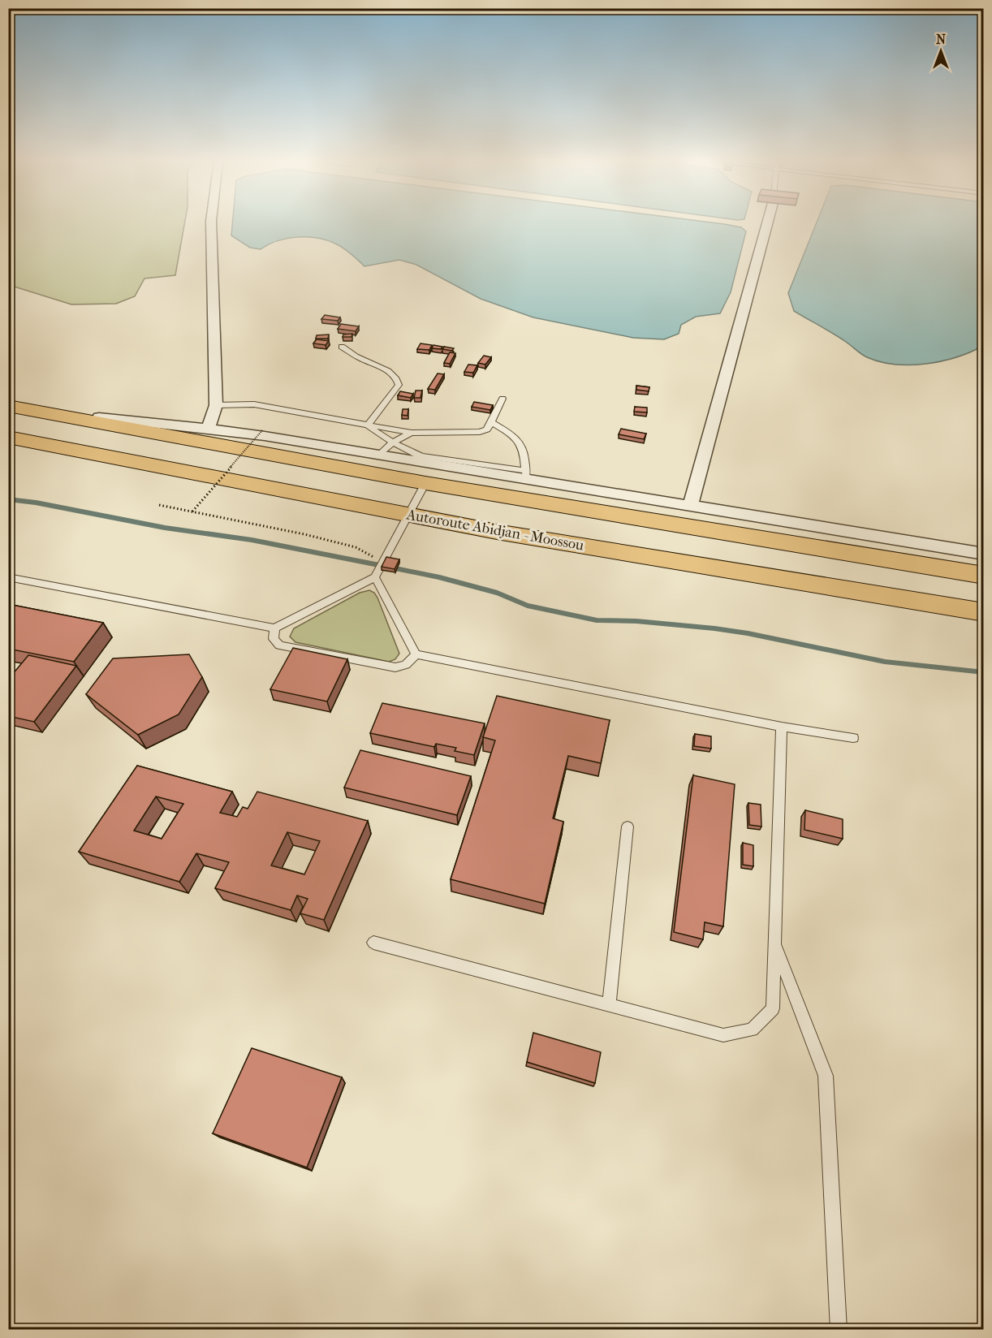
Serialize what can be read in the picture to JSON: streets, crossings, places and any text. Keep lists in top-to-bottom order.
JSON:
{
  "streets": {
    "highway": ["Autoroute Abidjan - Moossou"]
  },
  "north": "top"
}
